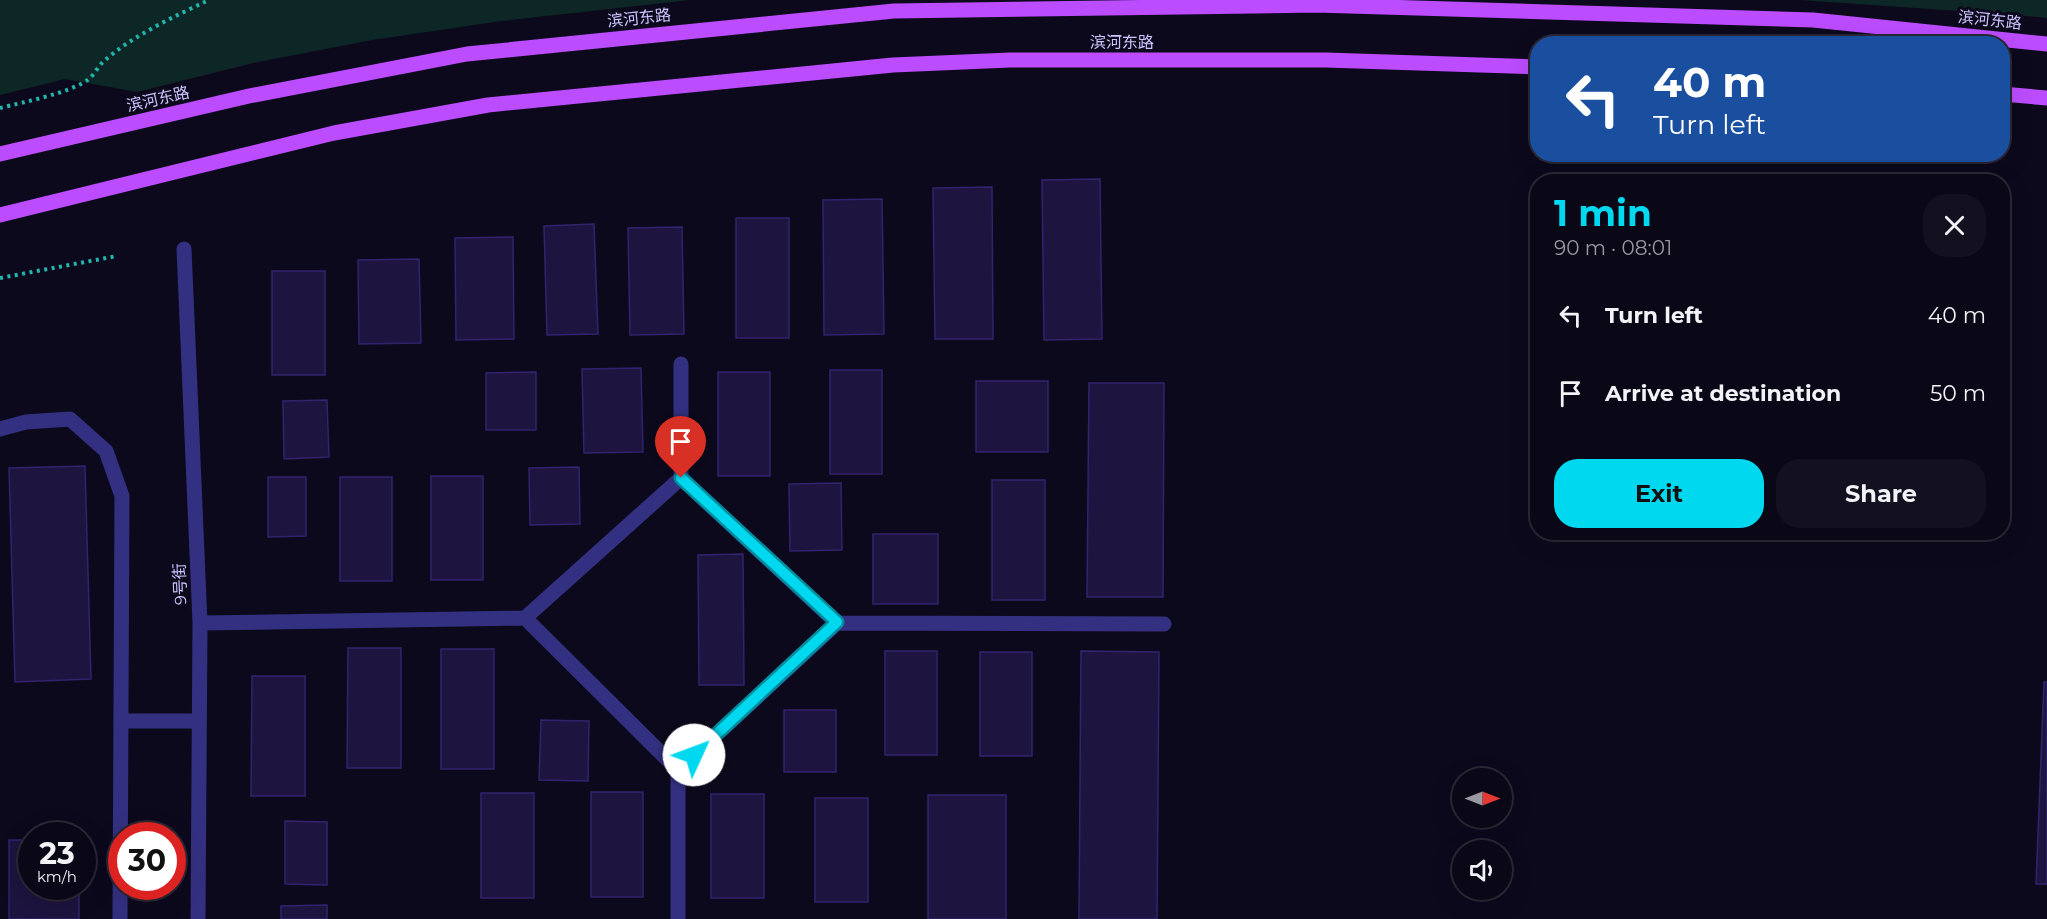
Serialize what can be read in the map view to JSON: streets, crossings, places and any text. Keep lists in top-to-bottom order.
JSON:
{
  "streets": {
    "main road": ["滨河东路"],
    "street": ["9号街"]
  },
  "north": "right",
  "page": {
    "turn": ["40 m", "Turn left"],
    "heading": ["1 min", "90 m · 08:01"],
    "list": [
      {
        "name": "Turn left",
        "value": "40 m"
      },
      {
        "name": "Arrive at destination",
        "value": "50 m"
      }
    ],
    "buttons": ["Exit", "Share"],
    "speed": "23 km/h",
    "limit": "30"
  }
}
